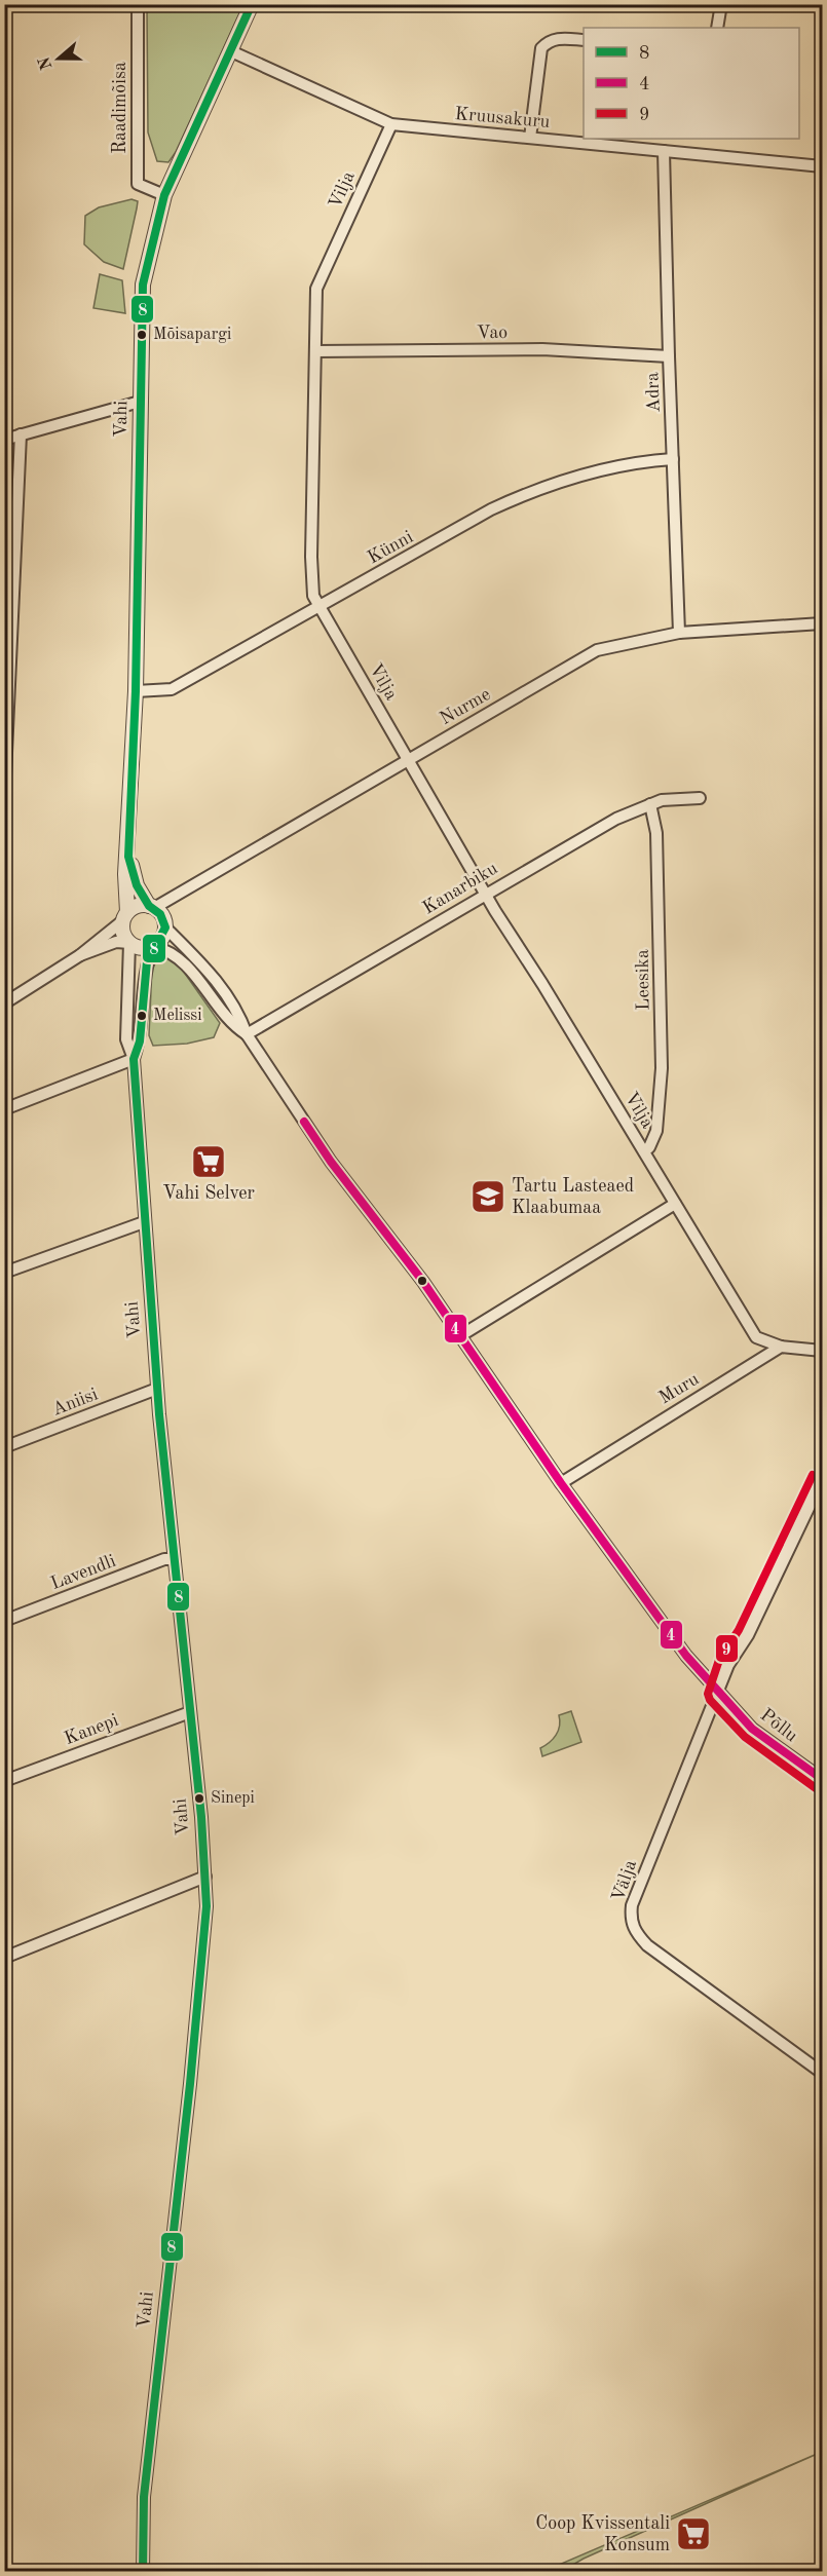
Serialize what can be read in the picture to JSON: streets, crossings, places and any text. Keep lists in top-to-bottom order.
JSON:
{
  "streets": {
    "street": [
      "Raadimõisa",
      "Kruusakuru",
      "Vilja",
      "Vao",
      "Adra",
      "Vahi",
      "Künni",
      "Nurme",
      "Kanarbiku",
      "Leesika",
      "Muru",
      "Aniisi",
      "Lavendli",
      "Põllu",
      "Kanepi",
      "Välja"
    ]
  },
  "crossings": [
    ["Raadimõisa", "Vahi"],
    ["Kruusakuru", "Vilja"],
    ["Kruusakuru", "Adra"],
    ["Kruusakuru", "Vahi"],
    ["Vilja", "Vao"],
    ["Vilja", "Künni"],
    ["Vilja", "Nurme"],
    ["Vilja", "Kanarbiku"],
    ["Vilja", "Leesika"],
    ["Vilja", "Muru"],
    ["Vao", "Adra"],
    ["Adra", "Künni"],
    ["Adra", "Nurme"],
    ["Vahi", "Künni"],
    ["Vahi", "Nurme"],
    ["Vahi", "Aniisi"],
    ["Vahi", "Lavendli"],
    ["Vahi", "Kanepi"],
    ["Kanarbiku", "Leesika"],
    ["Kanarbiku", "Põllu"],
    ["Muru", "Põllu"],
    ["Põllu", "Välja"]
  ],
  "places": {
    "other": ["Mõisapargi", "Melissi", "Sinepi"],
    "supermarket": ["Vahi Selver", "Coop Kvissentali Konsum"],
    "school or university": ["Tartu Lasteaed Klaabumaa"]
  },
  "lines": ["transit line 8", "transit line 4", "transit line 9"],
  "legend": ["8", "4", "9"],
  "north": "left"
}
